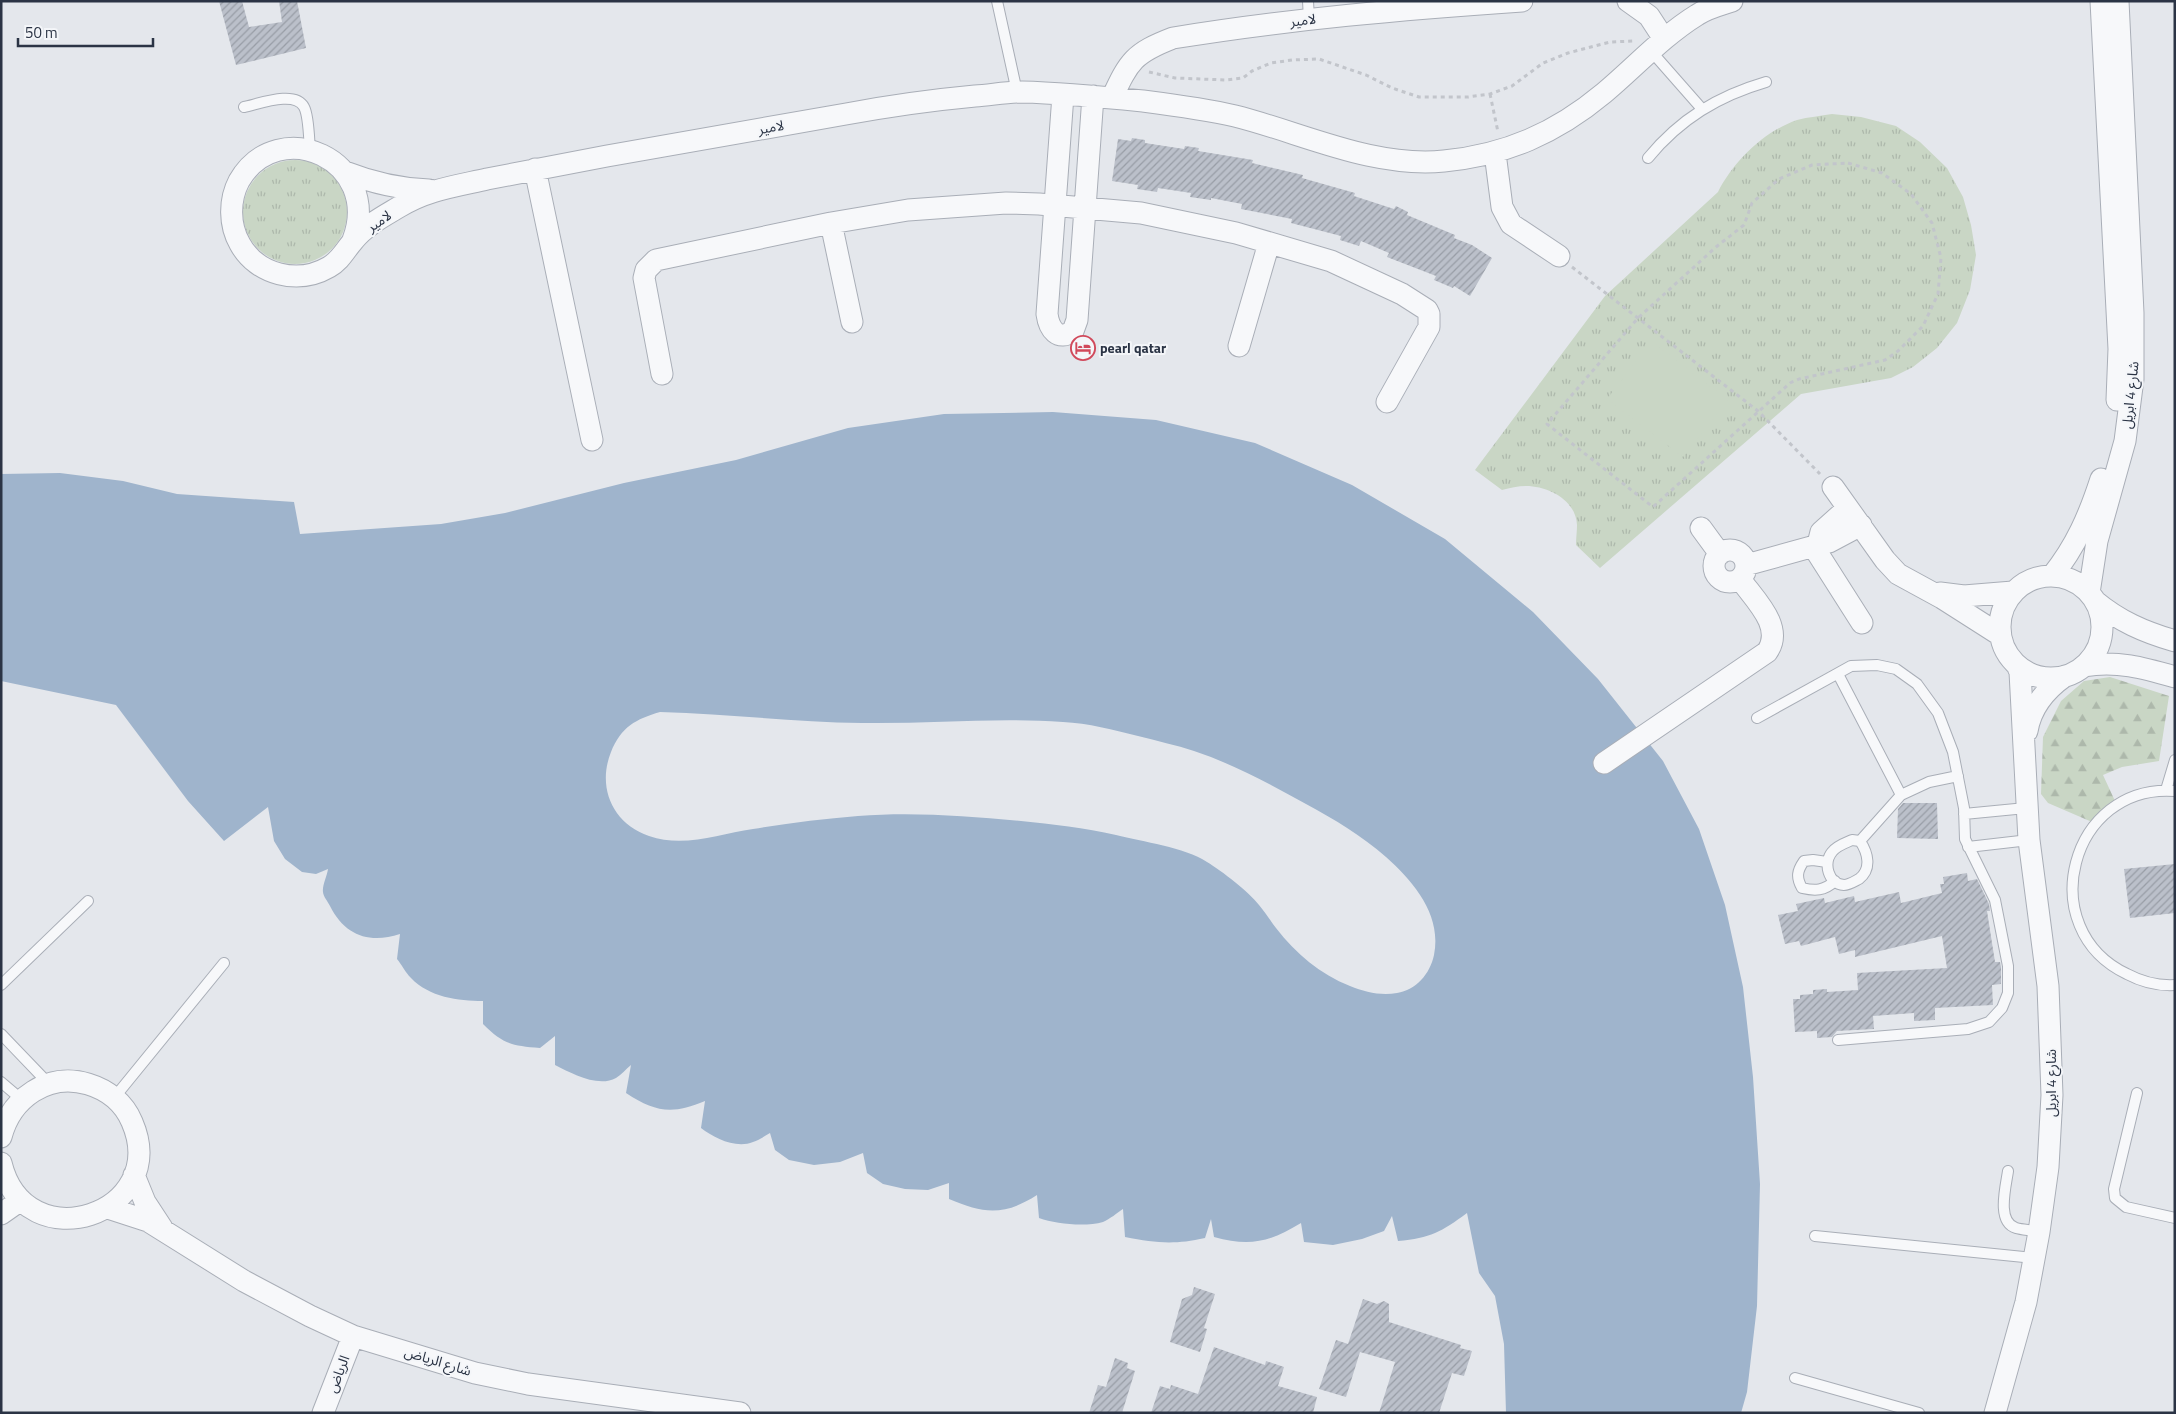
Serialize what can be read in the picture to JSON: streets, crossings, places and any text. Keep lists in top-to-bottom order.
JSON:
{
  "streets": {
    "street": [
      "لامير",
      "شارع 4 ابريل",
      "شارع الرياض",
      "الرياض"
    ]
  },
  "crossings": [
    ["شارع الرياض", "الرياض"]
  ],
  "places": {
    "hotel": ["pearl qatar"]
  },
  "scale_bar": "50 m"
}
